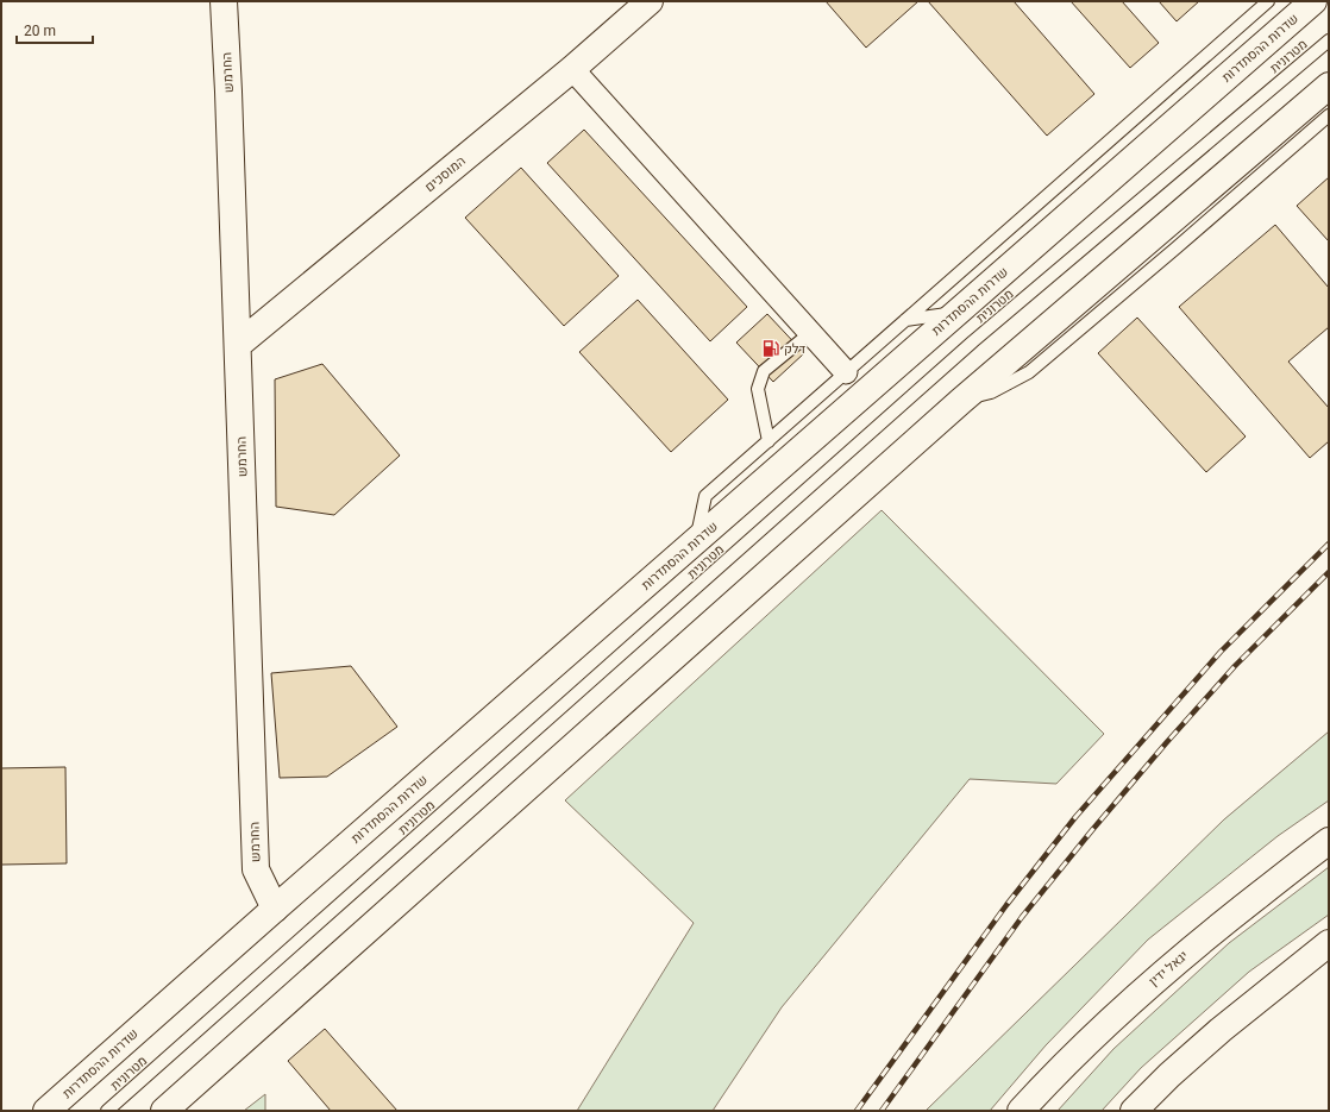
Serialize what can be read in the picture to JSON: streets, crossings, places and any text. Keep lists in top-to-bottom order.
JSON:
{
  "streets": {
    "main road": [
      "שדרות ההסתדרות",
      "החרמש",
      "המוסכים",
      "יגאל ידין"
    ],
    "lane": ["מטרונית"]
  },
  "crossings": [
    ["שדרות ההסתדרות", "החרמש"],
    ["החרמש", "המוסכים"]
  ],
  "places": {
    "fuel station": ["דלק"]
  },
  "scale_bar": "20 m"
}
